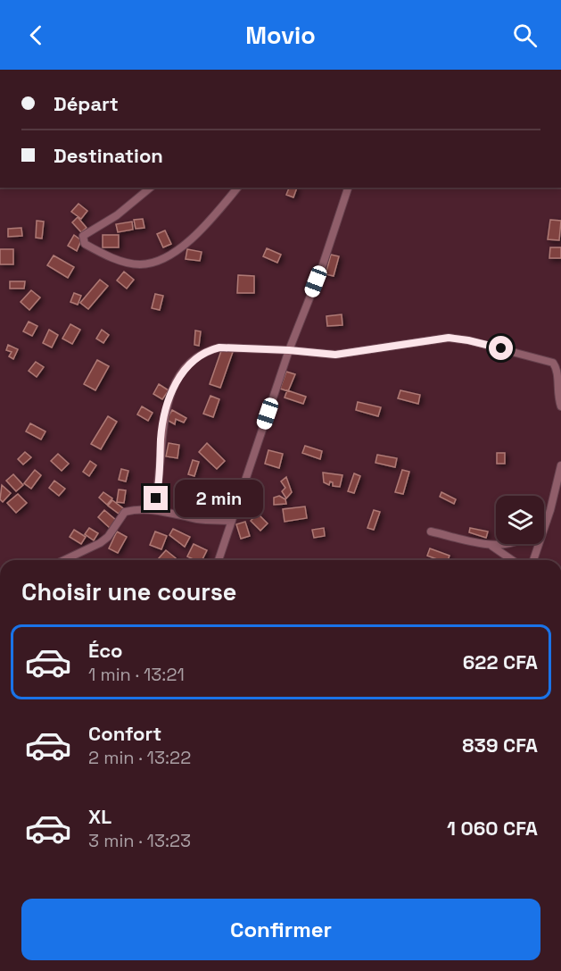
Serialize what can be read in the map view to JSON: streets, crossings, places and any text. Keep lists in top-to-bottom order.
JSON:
{
  "page": {
    "header": "Movio",
    "banner": ["Départ", "Destination"],
    "bubble": "2 min",
    "heading": "Choisir une course",
    "list": [
      {
        "name": "Éco",
        "note": "1 min · 13:21",
        "value": "622 CFA"
      },
      {
        "name": "Confort",
        "note": "2 min · 13:22",
        "value": "839 CFA"
      },
      {
        "name": "XL",
        "note": "3 min · 13:23",
        "value": "1 060 CFA"
      }
    ],
    "buttons": "Confirmer"
  }
}
